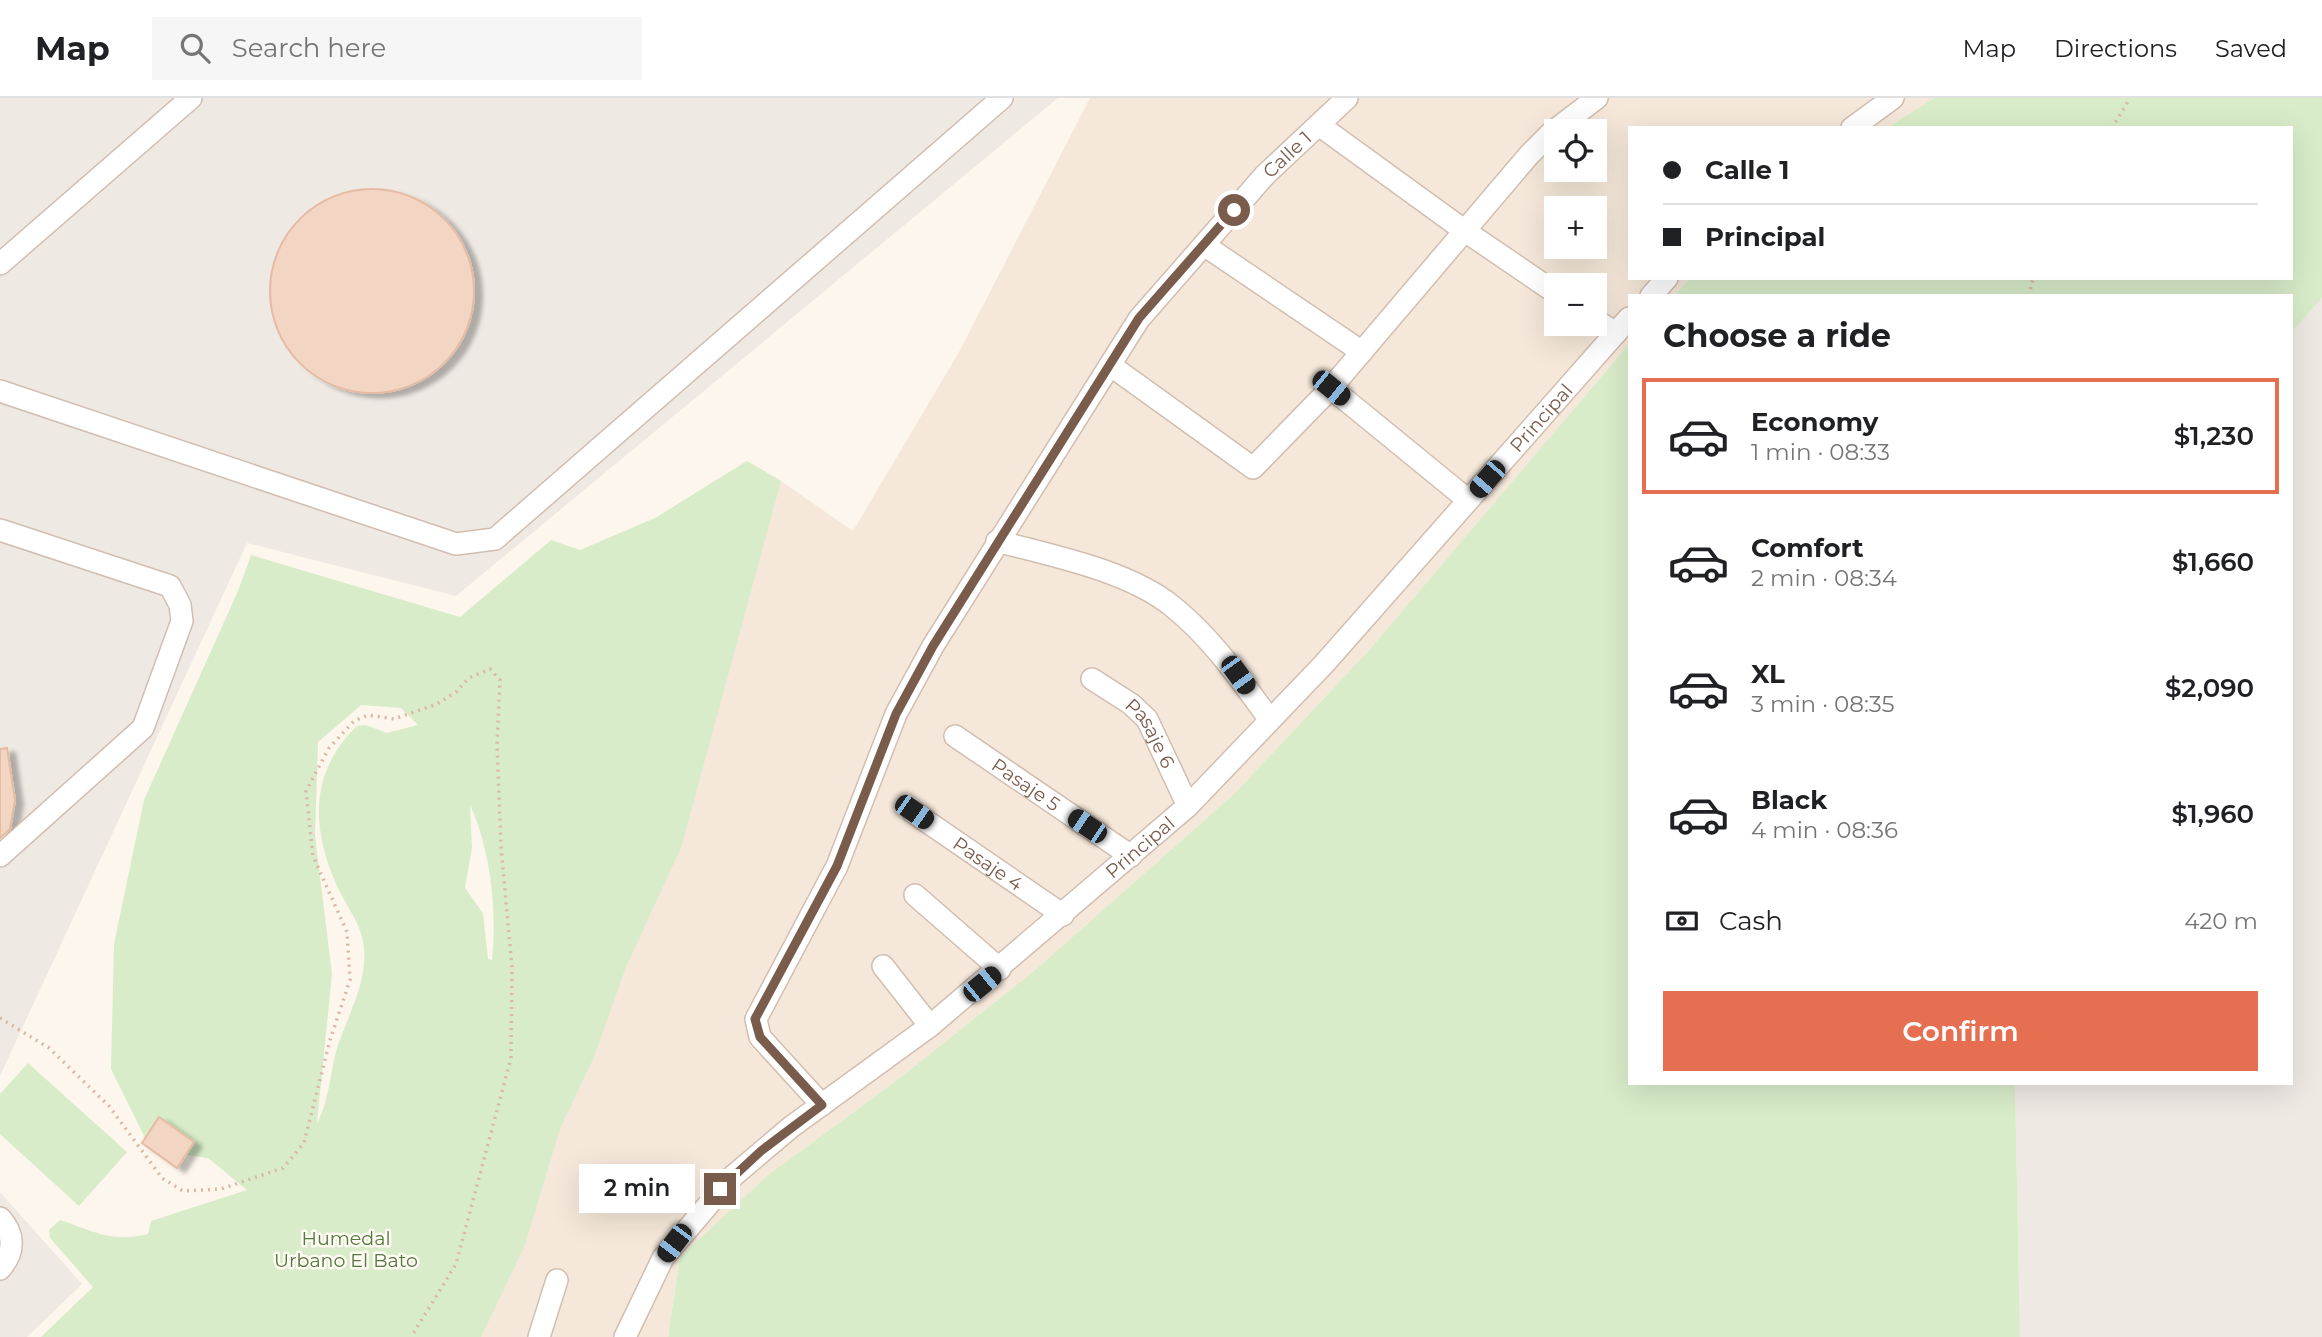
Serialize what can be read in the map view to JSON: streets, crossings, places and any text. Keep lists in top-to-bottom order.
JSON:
{
  "streets": {
    "street": [
      "Calle 1",
      "Principal",
      "Pasaje 6",
      "Pasaje 5",
      "Pasaje 4"
    ]
  },
  "crossings": [
    ["Calle 1", "Principal"],
    ["Principal", "Pasaje 6"],
    ["Principal", "Pasaje 5"],
    ["Principal", "Pasaje 4"]
  ],
  "parks": ["Humedal Urbano El Bato"],
  "page": {
    "header": "Map",
    "search": "Search here",
    "nav": ["Map", "Directions", "Saved"],
    "map_buttons": ["+", "−"],
    "banner": ["Calle 1", "Principal"],
    "heading": "Choose a ride",
    "list": [
      {
        "name": "Economy",
        "note": "1 min · 08:33",
        "value": "$1,230"
      },
      {
        "name": "Comfort",
        "note": "2 min · 08:34",
        "value": "$1,660"
      },
      {
        "name": "XL",
        "note": "3 min · 08:35",
        "value": "$2,090"
      },
      {
        "name": "Black",
        "note": "4 min · 08:36",
        "value": "$1,960"
      }
    ],
    "pay": ["Cash", "420 m"],
    "buttons": "Confirm",
    "bubble": "2 min"
  }
}
